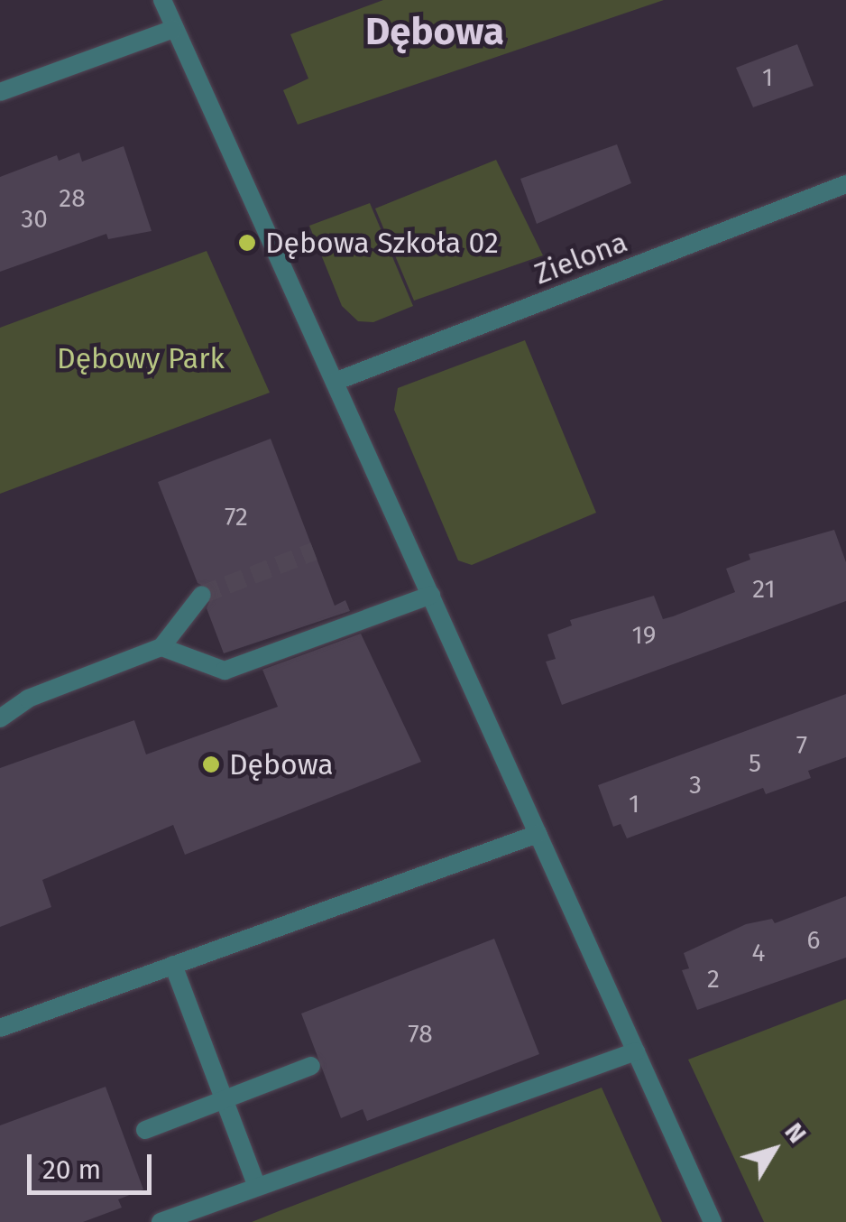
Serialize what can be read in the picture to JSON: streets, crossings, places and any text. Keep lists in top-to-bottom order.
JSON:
{
  "streets": {
    "street": ["Zielona"]
  },
  "districts": ["Dębowa"],
  "parks": ["Dębowy Park"],
  "places": ["Dębowa Szkoła 02", "Dębowa"],
  "house_numbers": [
    "1",
    "28",
    "30",
    "72",
    "21",
    "19",
    "7",
    "5",
    "3",
    "1",
    "6",
    "4",
    "2",
    "78"
  ],
  "scale_bar": "20 m",
  "north": "top right"
}
